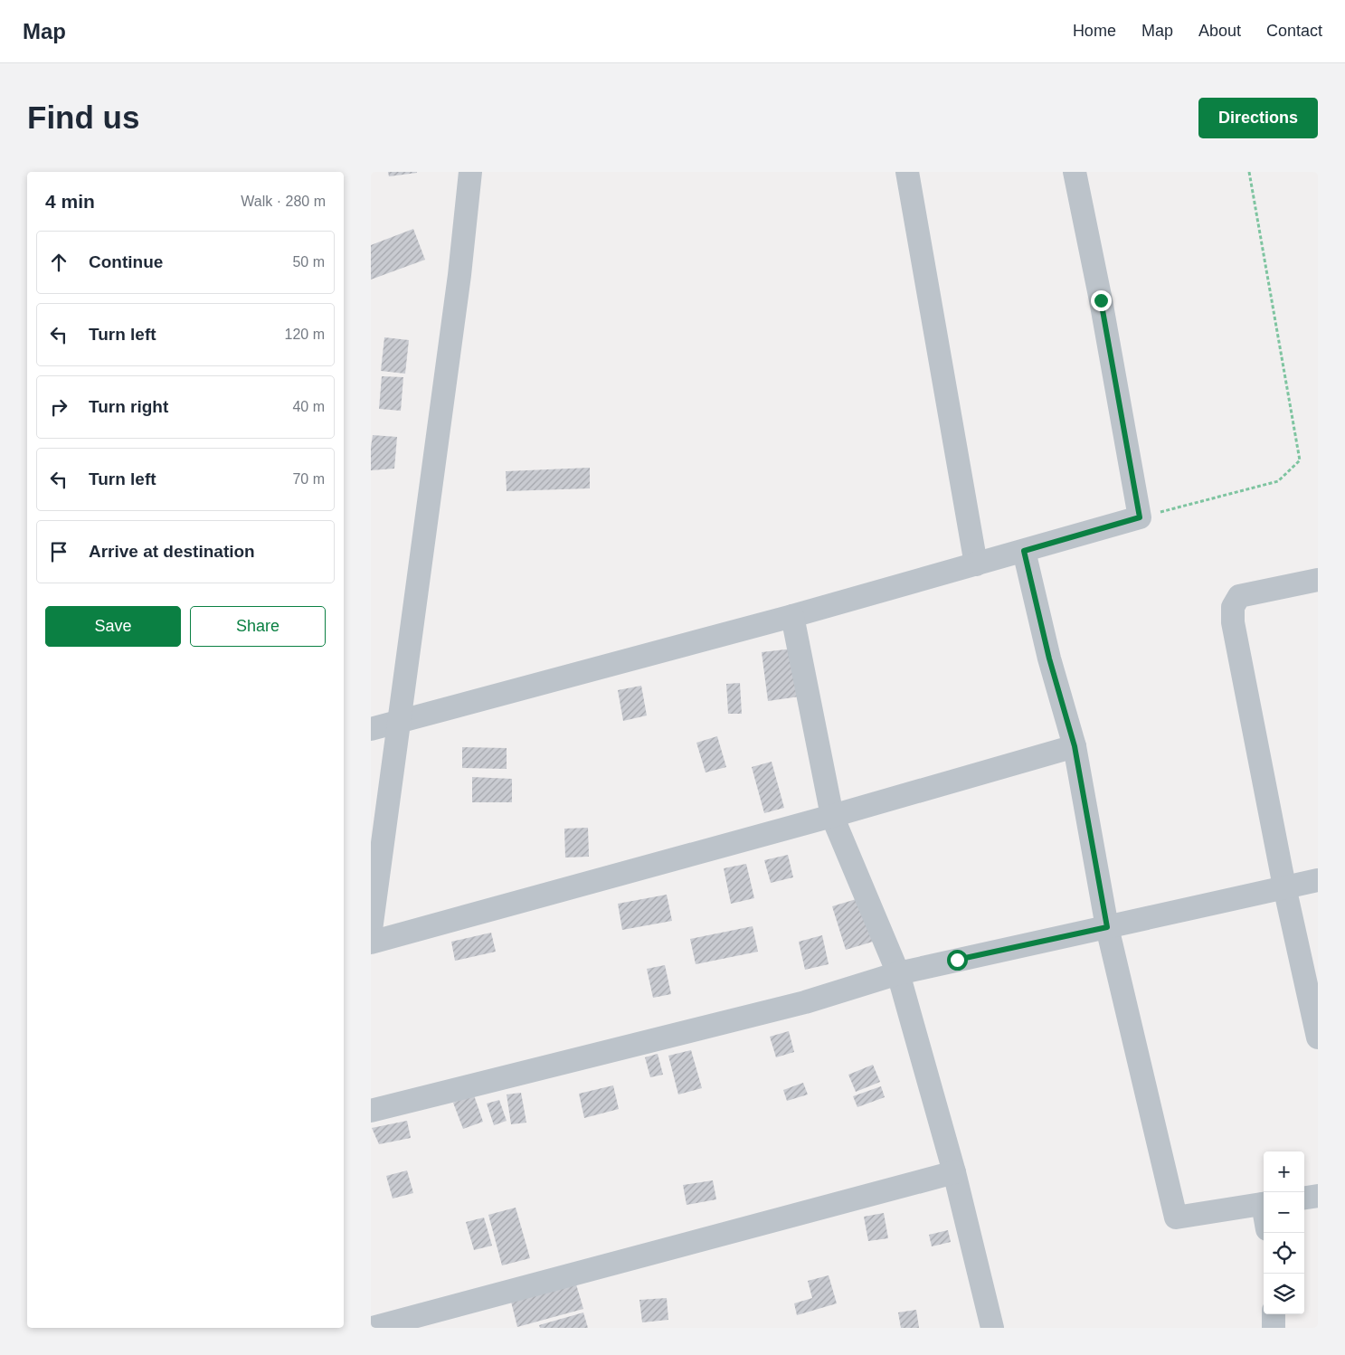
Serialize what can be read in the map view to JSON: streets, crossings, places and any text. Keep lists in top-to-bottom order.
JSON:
{
  "page": {
    "header": "Map",
    "nav": [
      "Home",
      "Map",
      "About",
      "Contact"
    ],
    "buttons": [
      "Directions",
      ["Save", "Share"]
    ],
    "title": "Find us",
    "heading": ["4 min", "Walk · 280 m"],
    "list": [
      ["Continue", "50 m"],
      ["Turn left", "120 m"],
      ["Turn right", "40 m"],
      ["Turn left", "70 m"],
      "Arrive at destination"
    ],
    "map_buttons": ["+", "−"]
  }
}
